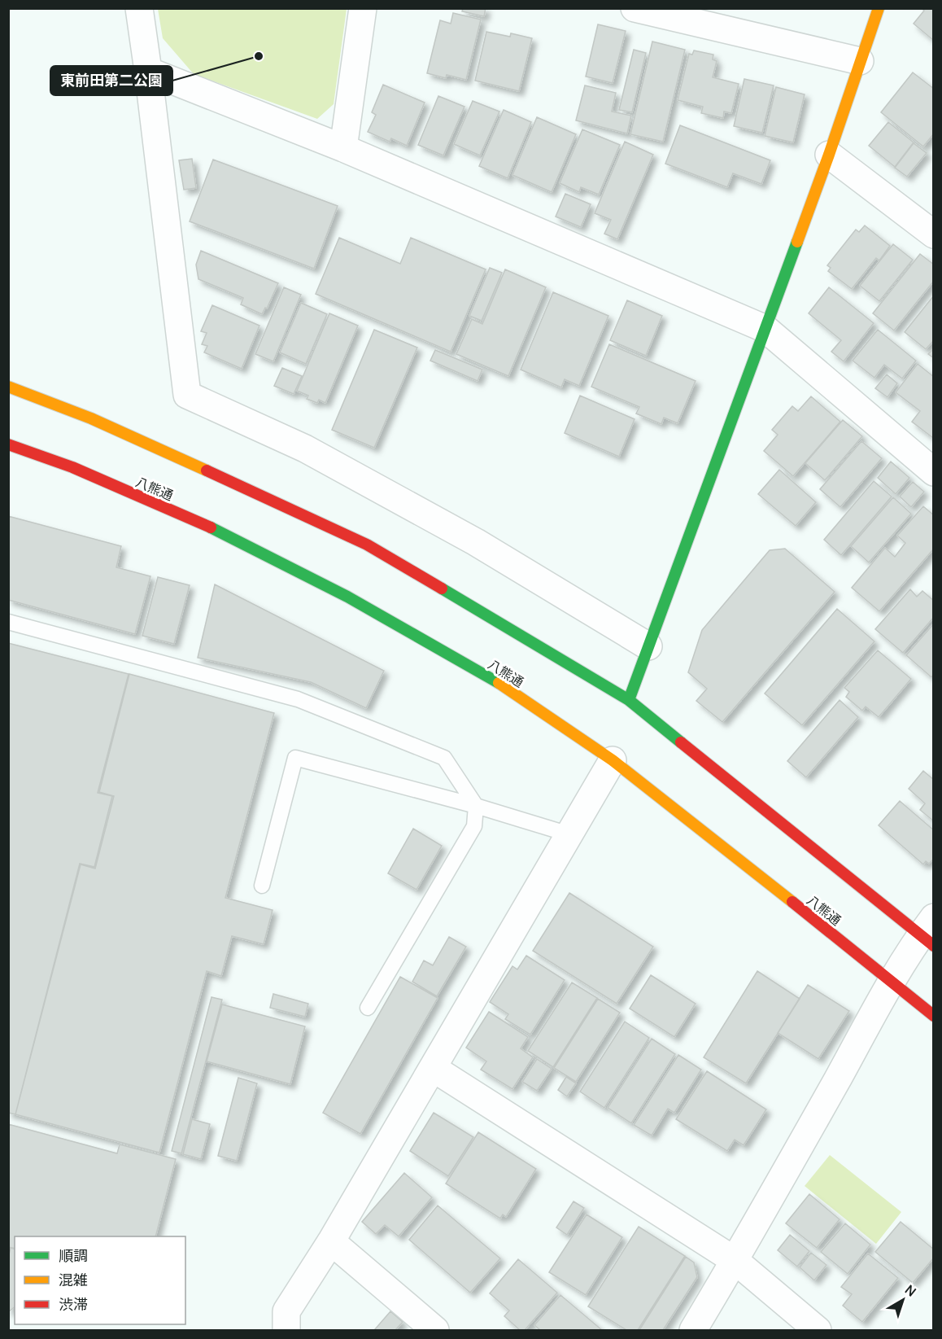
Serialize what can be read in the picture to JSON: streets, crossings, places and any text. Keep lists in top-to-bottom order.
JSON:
{
  "streets": {
    "main road": ["八熊通"]
  },
  "places": ["東前田第二公園"],
  "legend": ["順調", "混雑", "渋滞"],
  "north": "top right"
}
